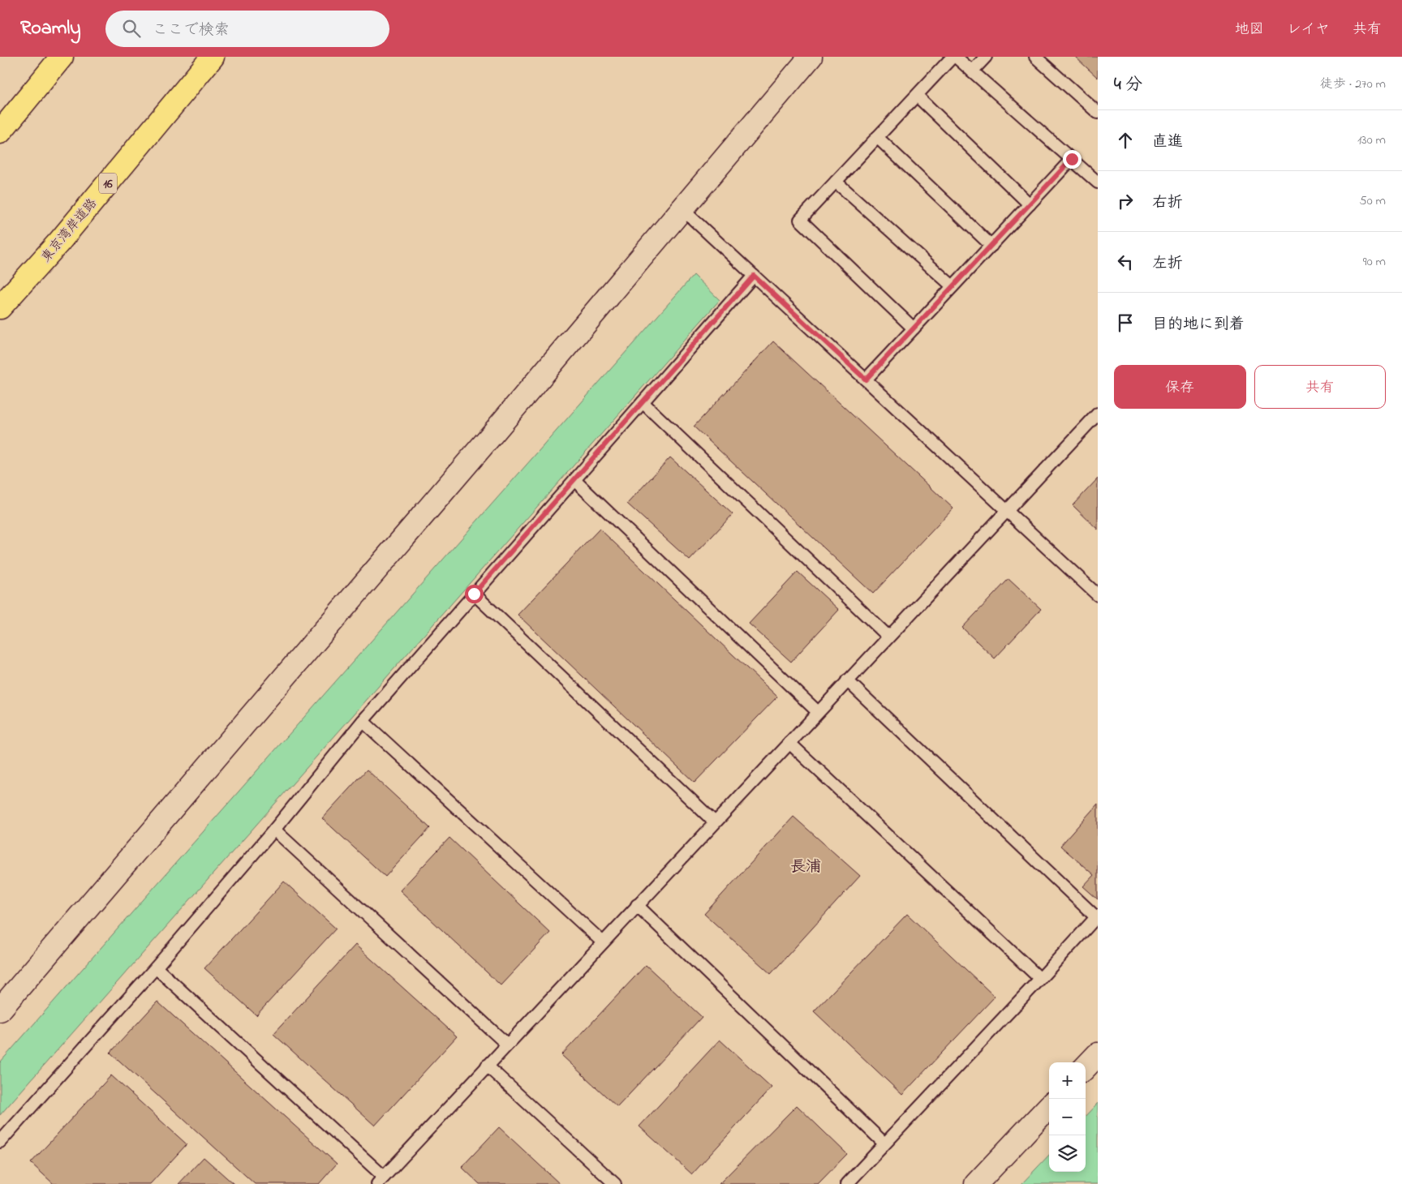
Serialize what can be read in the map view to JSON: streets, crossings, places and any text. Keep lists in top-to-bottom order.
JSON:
{
  "streets": {
    "highway": ["16", "東京湾岸道路"]
  },
  "districts": ["長浦"],
  "page": {
    "header": "Roamly",
    "search": "ここで検索",
    "nav": ["地図", "レイヤ", "共有"],
    "heading": ["4 分", "徒歩 · 270 m"],
    "list": [
      ["直進", "130 m"],
      ["右折", "50 m"],
      ["左折", "90 m"],
      "目的地に到着"
    ],
    "buttons": ["保存", "共有"],
    "map_buttons": ["+", "−"]
  }
}
